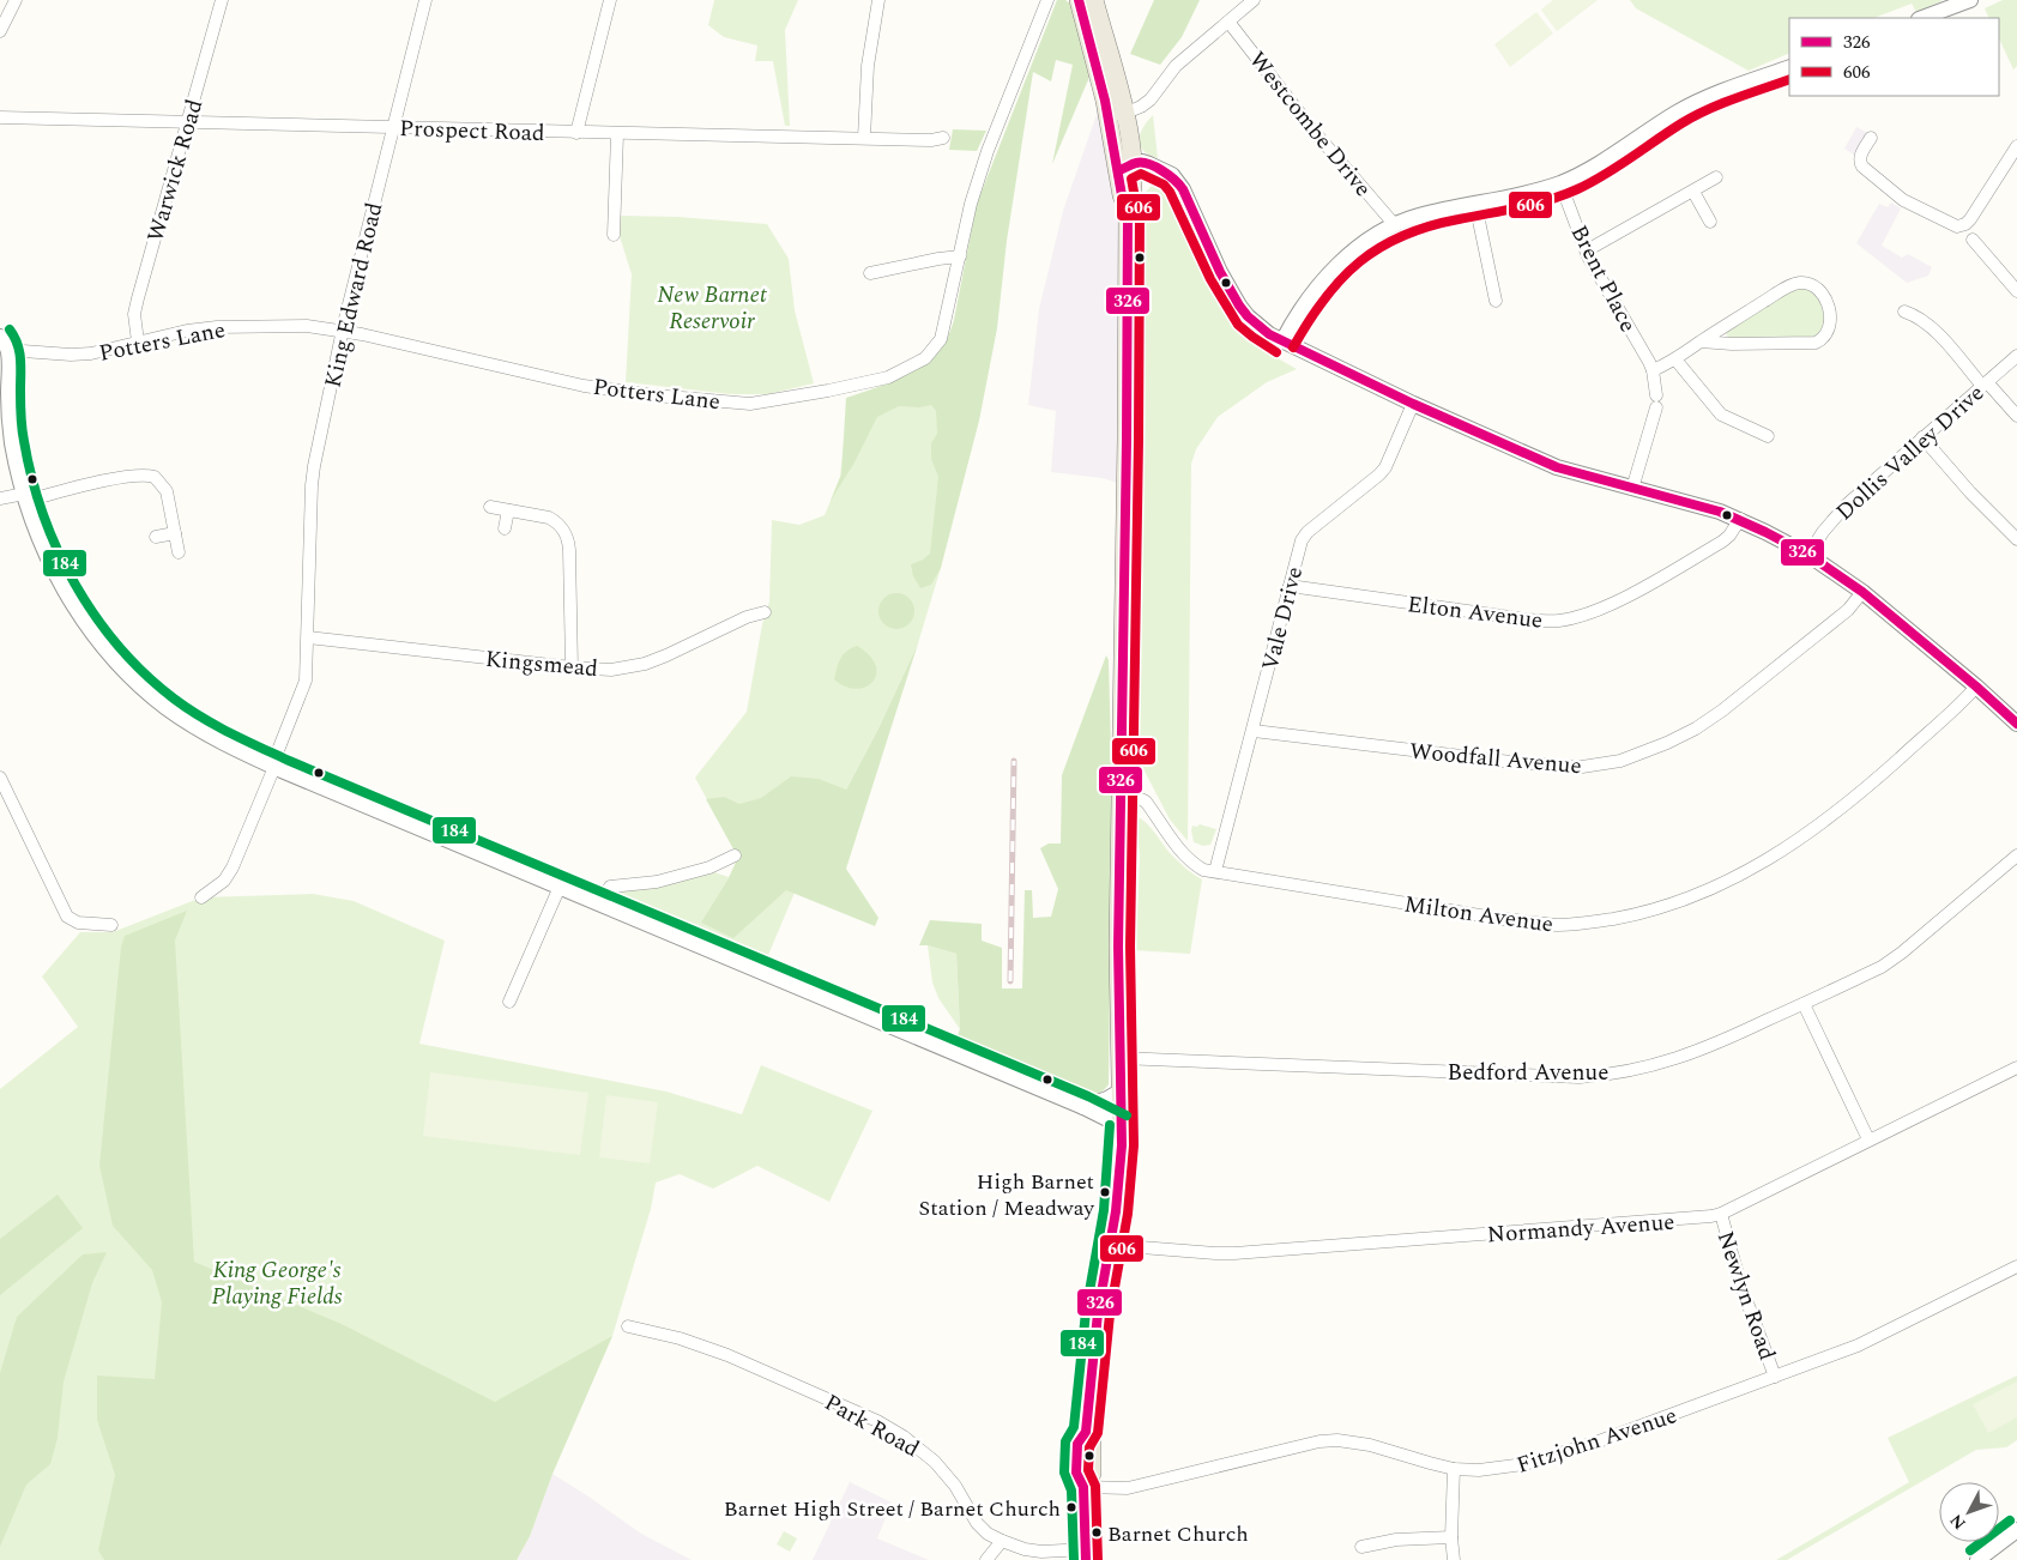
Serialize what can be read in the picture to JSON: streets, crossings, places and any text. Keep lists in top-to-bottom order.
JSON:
{
  "streets": {
    "street": [
      "Westcombe Drive",
      "Prospect Road",
      "Warwick Road",
      "Brent Place",
      "King Edward Road",
      "Potters Lane",
      "Dollis Valley Drive",
      "Elton Avenue",
      "Vale Drive",
      "Kingsmead",
      "Woodfall Avenue",
      "Milton Avenue",
      "Bedford Avenue",
      "Normandy Avenue",
      "Newlyn Road",
      "Park Road",
      "Fitzjohn Avenue"
    ]
  },
  "crossings": [
    ["Prospect Road", "Warwick Road"],
    ["Prospect Road", "King Edward Road"],
    ["Warwick Road", "Potters Lane"],
    ["King Edward Road", "Potters Lane"],
    ["King Edward Road", "Kingsmead"],
    ["Elton Avenue", "Vale Drive"],
    ["Vale Drive", "Woodfall Avenue"],
    ["Vale Drive", "Milton Avenue"],
    ["Normandy Avenue", "Newlyn Road"],
    ["Newlyn Road", "Fitzjohn Avenue"]
  ],
  "parks": ["New Barnet Reservoir", "King George's Playing Fields"],
  "places": ["High Barnet Station / Meadway", "Barnet High Street / Barnet Church", "Barnet Church"],
  "lines": ["transit line 326", "transit line 606", "transit line 184"],
  "legend": ["326", "606"],
  "north": "bottom left"
}
